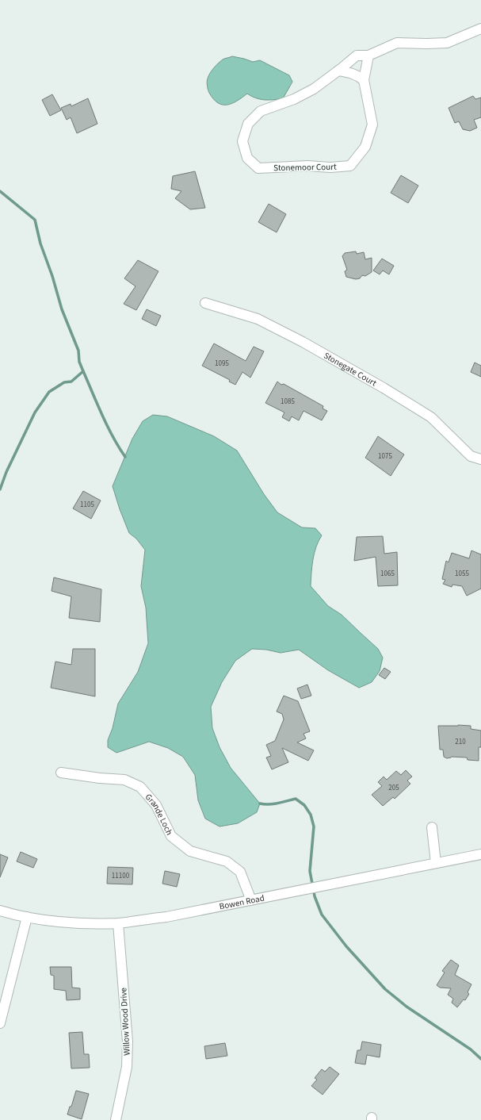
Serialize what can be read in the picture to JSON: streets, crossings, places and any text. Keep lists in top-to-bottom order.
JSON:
{
  "streets": {
    "street": [
      "Stonemoor Court",
      "Stonegate Court",
      "Grande Loch",
      "Bowen Road",
      "Willow Wood Drive"
    ]
  },
  "crossings": [
    ["Grande Loch", "Bowen Road"],
    ["Bowen Road", "Willow Wood Drive"]
  ],
  "house_numbers": [
    "1095",
    "1085",
    "1075",
    "1105",
    "1065",
    "1055",
    "210",
    "205",
    "11100"
  ]
}
